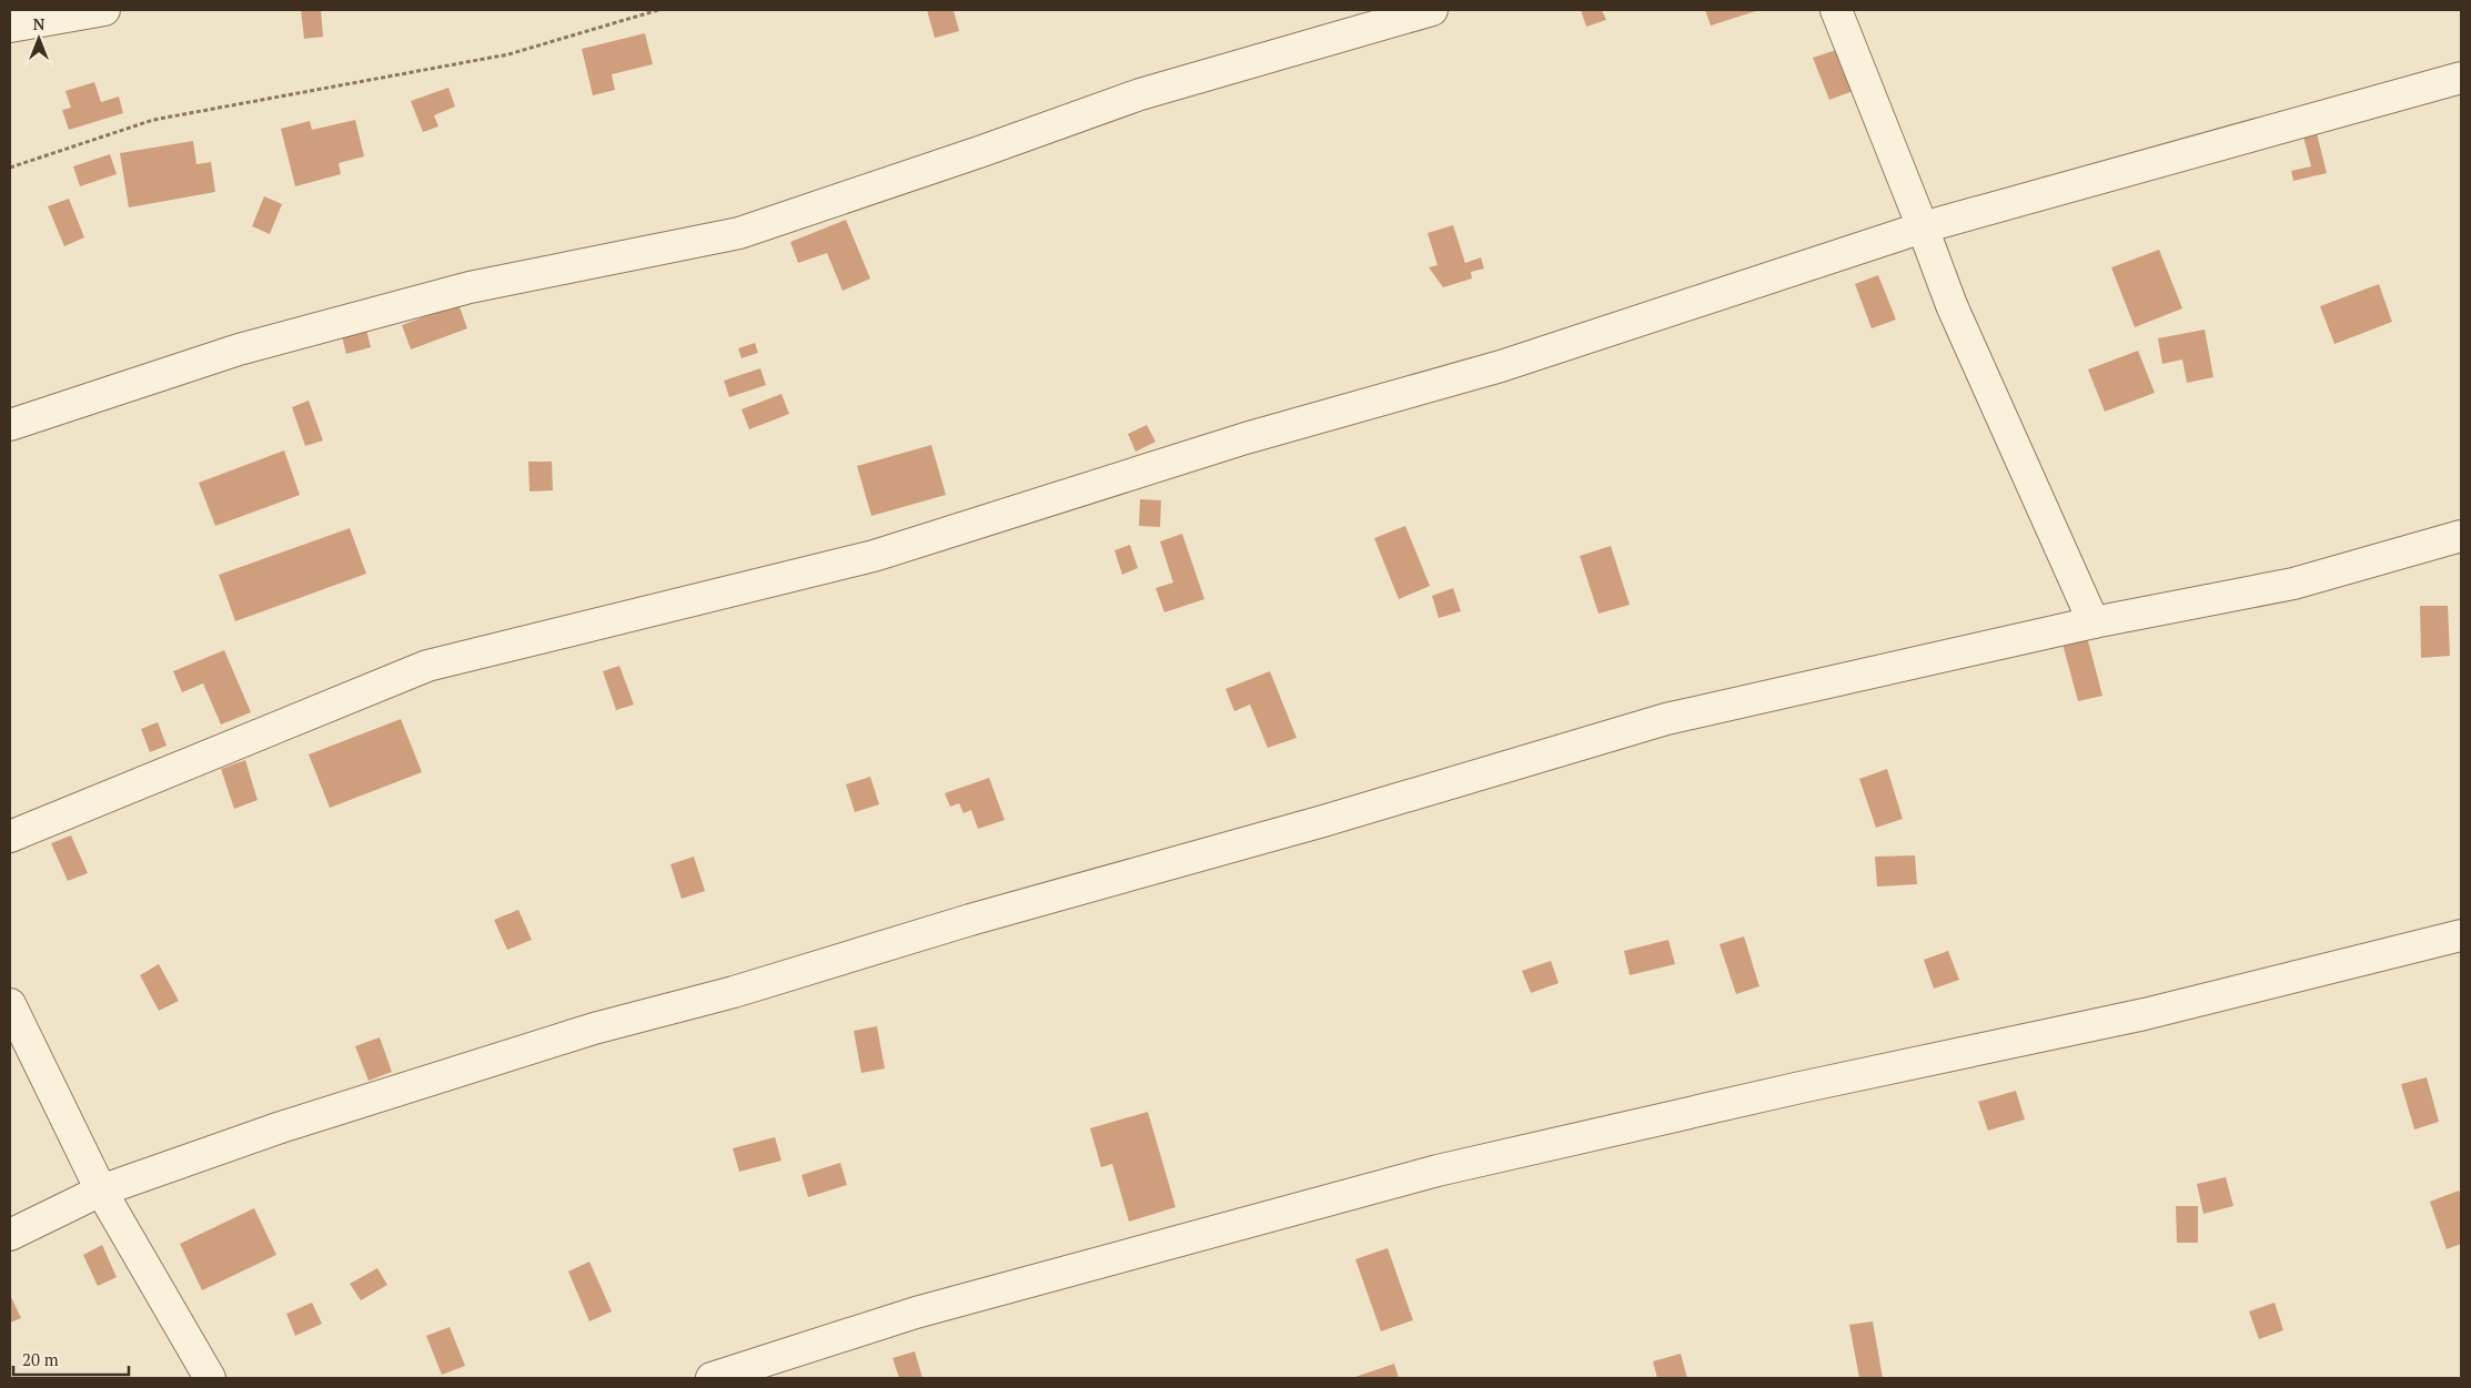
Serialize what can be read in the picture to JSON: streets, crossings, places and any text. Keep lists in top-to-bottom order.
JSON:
{
  "scale_bar": "20 m",
  "north": "top"
}
